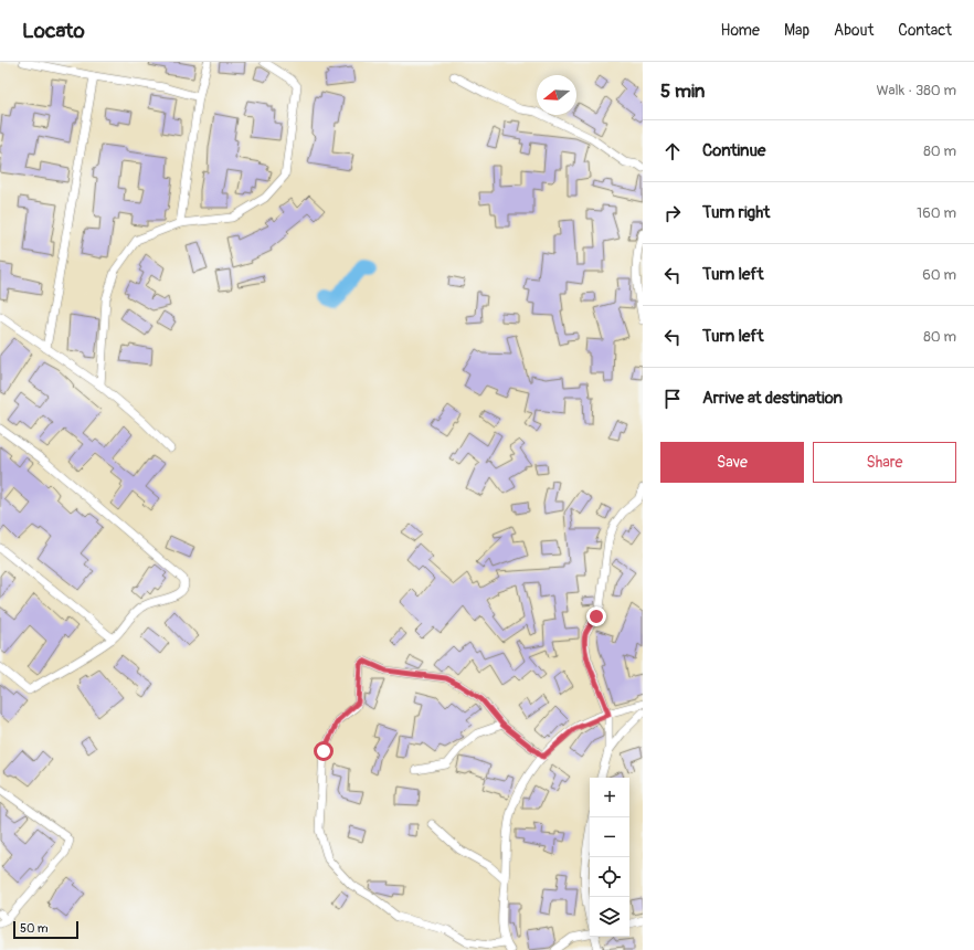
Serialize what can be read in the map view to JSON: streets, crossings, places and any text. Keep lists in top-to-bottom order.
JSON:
{
  "scale_bar": "50 m",
  "north": "left",
  "page": {
    "header": "Locato",
    "nav": [
      "Home",
      "Map",
      "About",
      "Contact"
    ],
    "heading": ["5 min", "Walk · 380 m"],
    "list": [
      ["Continue", "80 m"],
      ["Turn right", "160 m"],
      ["Turn left", "60 m"],
      ["Turn left", "80 m"],
      "Arrive at destination"
    ],
    "buttons": ["Save", "Share"],
    "map_buttons": ["+", "−"],
    "scale": "50 m"
  }
}
